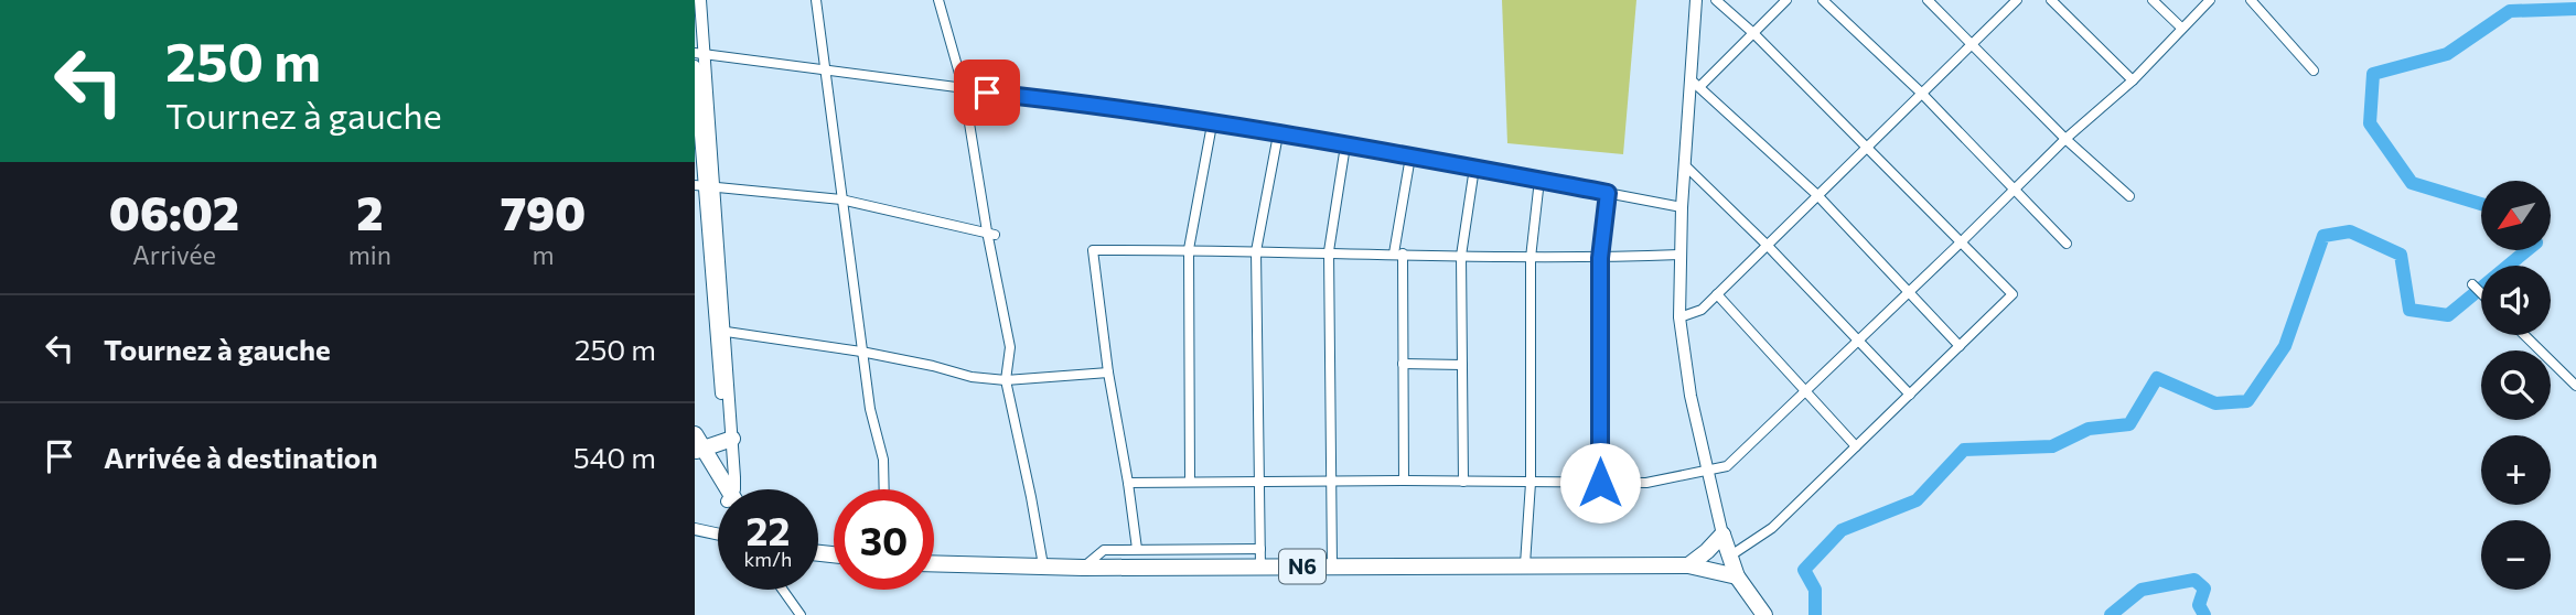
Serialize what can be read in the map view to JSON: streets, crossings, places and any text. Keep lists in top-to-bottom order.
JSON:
{
  "streets": {
    "highway": ["N6"]
  },
  "north": "bottom left",
  "page": {
    "turn": ["250 m", "Tournez à gauche"],
    "eta": [
      "06:02",
      "Arrivée",
      "2",
      "min",
      "790",
      "m"
    ],
    "map_buttons": ["+", "−"],
    "list": [
      {
        "name": "Tournez à gauche",
        "value": "250 m"
      },
      {
        "name": "Arrivée à destination",
        "value": "540 m"
      }
    ],
    "speed": "22 km/h",
    "limit": "30"
  }
}
